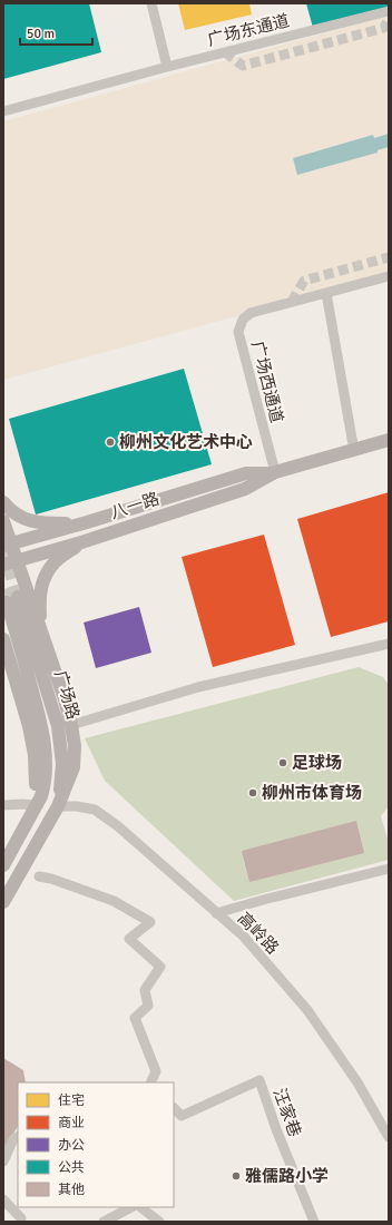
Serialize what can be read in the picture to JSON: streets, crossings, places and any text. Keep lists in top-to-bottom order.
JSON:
{
  "streets": {
    "main road": ["八一路", "广场路"],
    "street": [
      "广场东通道",
      "广场西通道",
      "高岭路",
      "汪家巷"
    ]
  },
  "crossings": [
    ["广场西通道", "八一路"],
    ["广场路", "高岭路"]
  ],
  "places": [
    "柳州文化艺术中心",
    "足球场",
    "柳州市体育场",
    "雅儒路小学"
  ],
  "legend": [
    "住宅",
    "商业",
    "办公",
    "公共",
    "其他"
  ],
  "scale_bar": "50 m"
}
